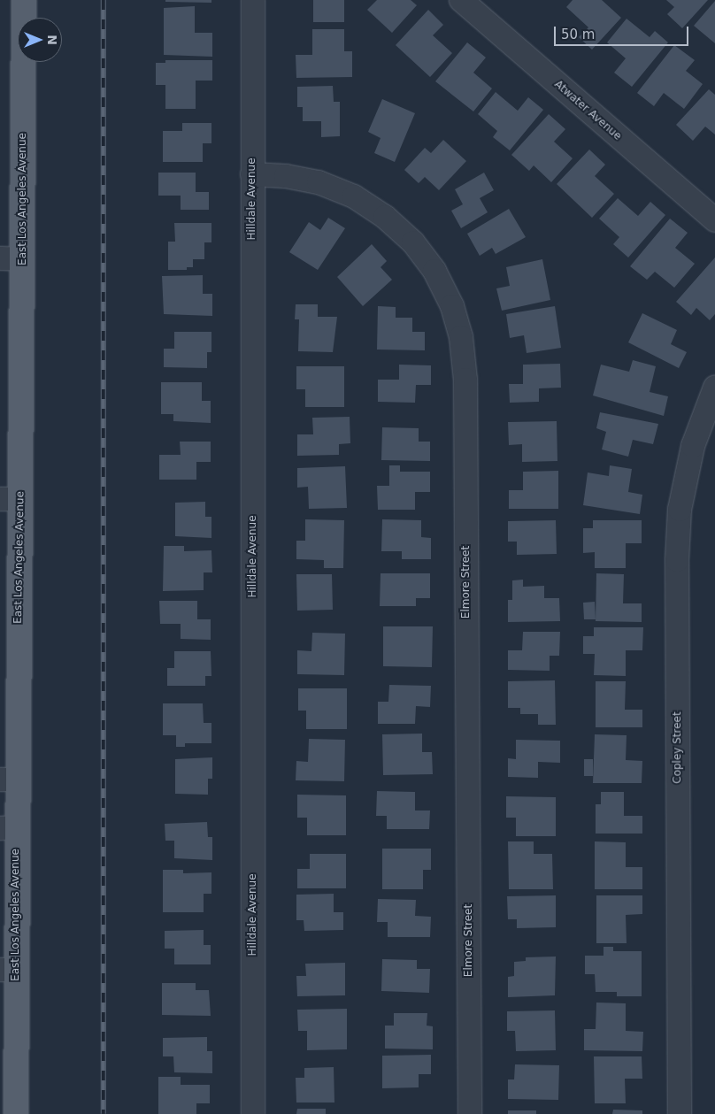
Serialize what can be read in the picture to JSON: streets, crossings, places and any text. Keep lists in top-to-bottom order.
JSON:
{
  "streets": {
    "main road": ["East Los Angeles Avenue"],
    "street": [
      "Atwater Avenue",
      "Hilldale Avenue",
      "Elmore Street",
      "Copley Street"
    ]
  },
  "crossings": [
    ["Hilldale Avenue", "Elmore Street"]
  ],
  "scale_bar": "50 m",
  "north": "right"
}
